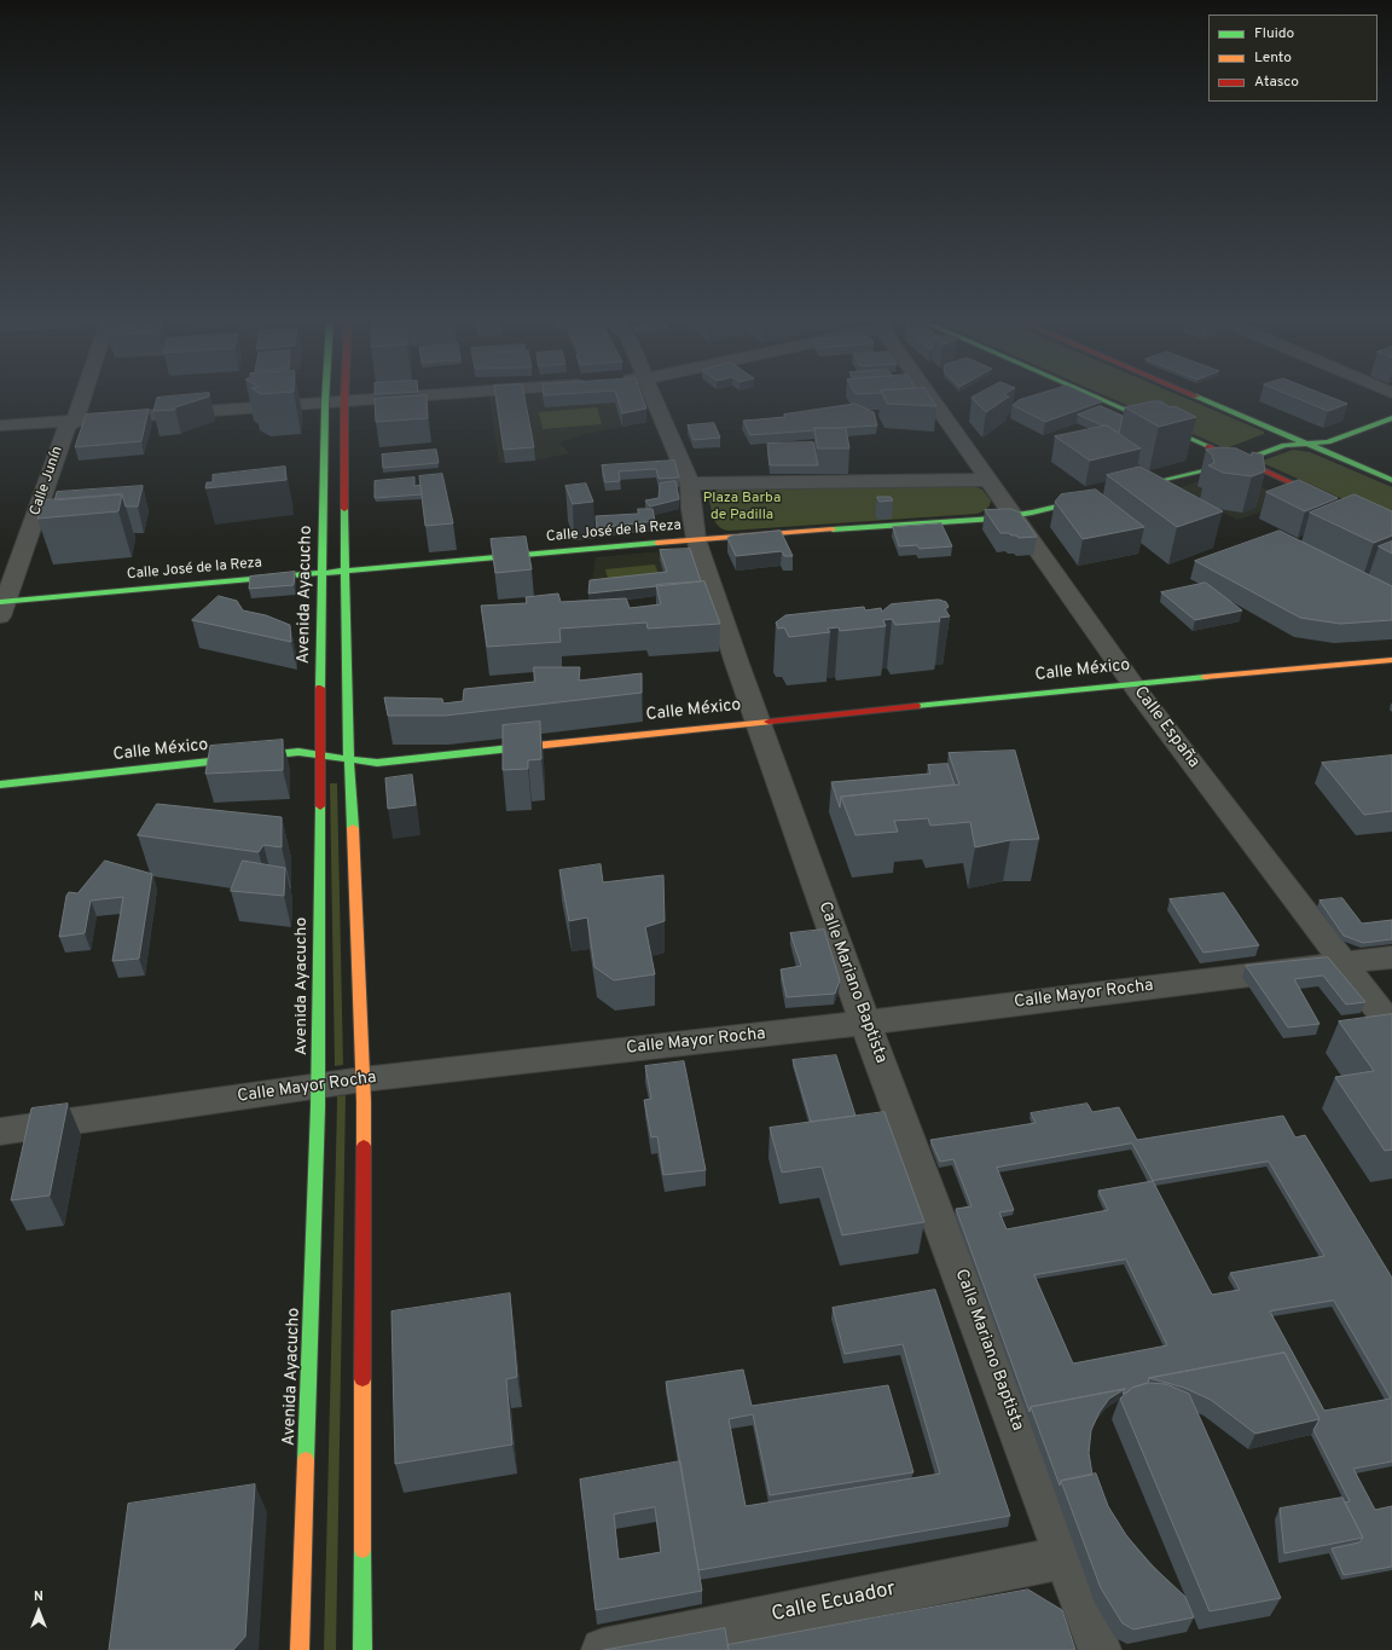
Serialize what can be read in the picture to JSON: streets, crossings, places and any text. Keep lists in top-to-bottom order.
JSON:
{
  "streets": {
    "main road": ["Calle José de la Reza", "Avenida Ayacucho", "Calle México"],
    "street": [
      "Calle Junín",
      "Calle España",
      "Calle Mariano Baptista",
      "Calle Mayor Rocha",
      "Calle Ecuador"
    ]
  },
  "crossings": [
    ["Calle Junín", "Calle José de la Reza"],
    ["Calle José de la Reza", "Avenida Ayacucho"],
    ["Calle José de la Reza", "Calle España"],
    ["Calle José de la Reza", "Calle Mariano Baptista"],
    ["Avenida Ayacucho", "Calle México"],
    ["Avenida Ayacucho", "Calle Mayor Rocha"],
    ["Calle México", "Calle España"],
    ["Calle México", "Calle Mariano Baptista"],
    ["Calle España", "Calle Mayor Rocha"],
    ["Calle Mariano Baptista", "Calle Mayor Rocha"],
    ["Calle Mariano Baptista", "Calle Ecuador"]
  ],
  "parks": ["Plaza Barba de Padilla"],
  "legend": ["Fluido", "Lento", "Atasco"],
  "north": "top"
}
